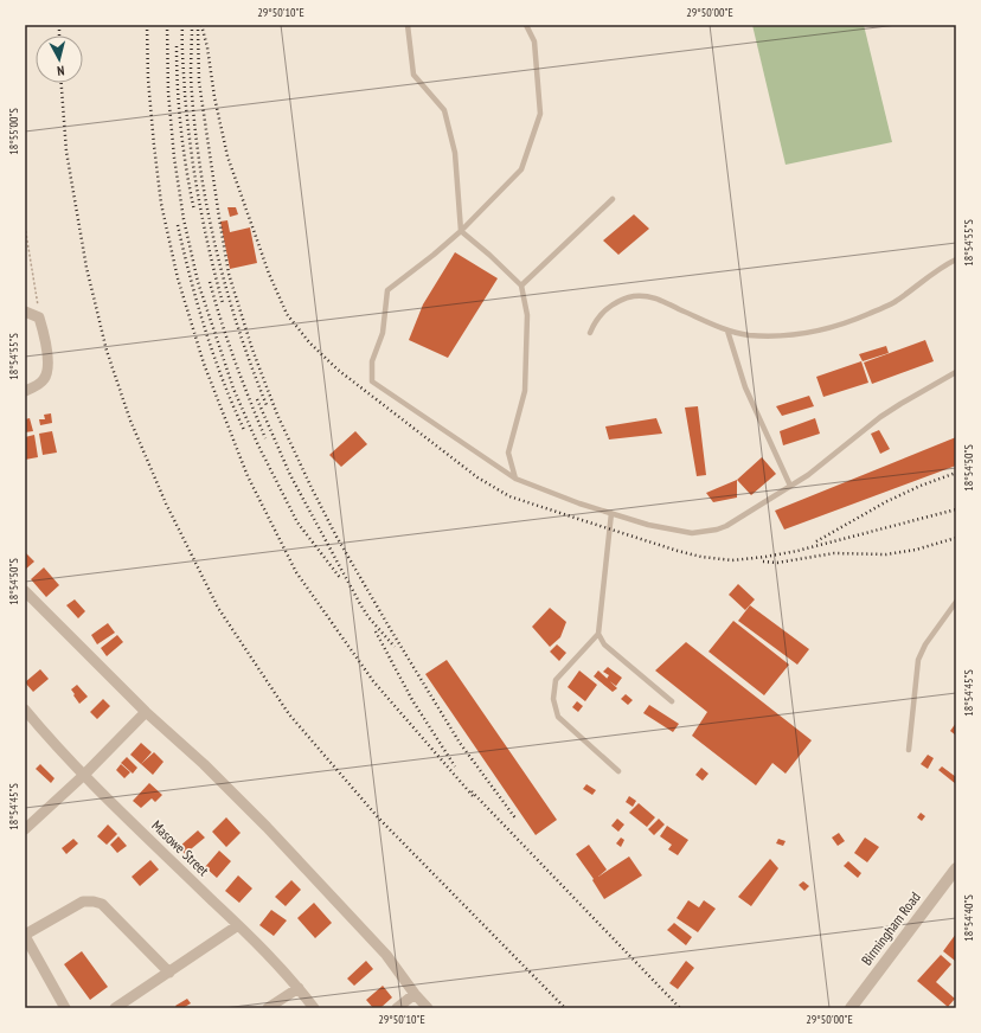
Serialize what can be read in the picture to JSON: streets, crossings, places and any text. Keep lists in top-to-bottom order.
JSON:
{
  "streets": {
    "street": ["Masowe Street", "Birmingham Road"]
  },
  "north": "bottom",
  "coordinates": [
    "29°50'10\"E",
    "29°50'00\"E",
    "18°55'00\"S",
    "18°54'55\"S",
    "18°54'50\"S",
    "18°54'45\"S",
    "18°54'40\"S"
  ]
}
